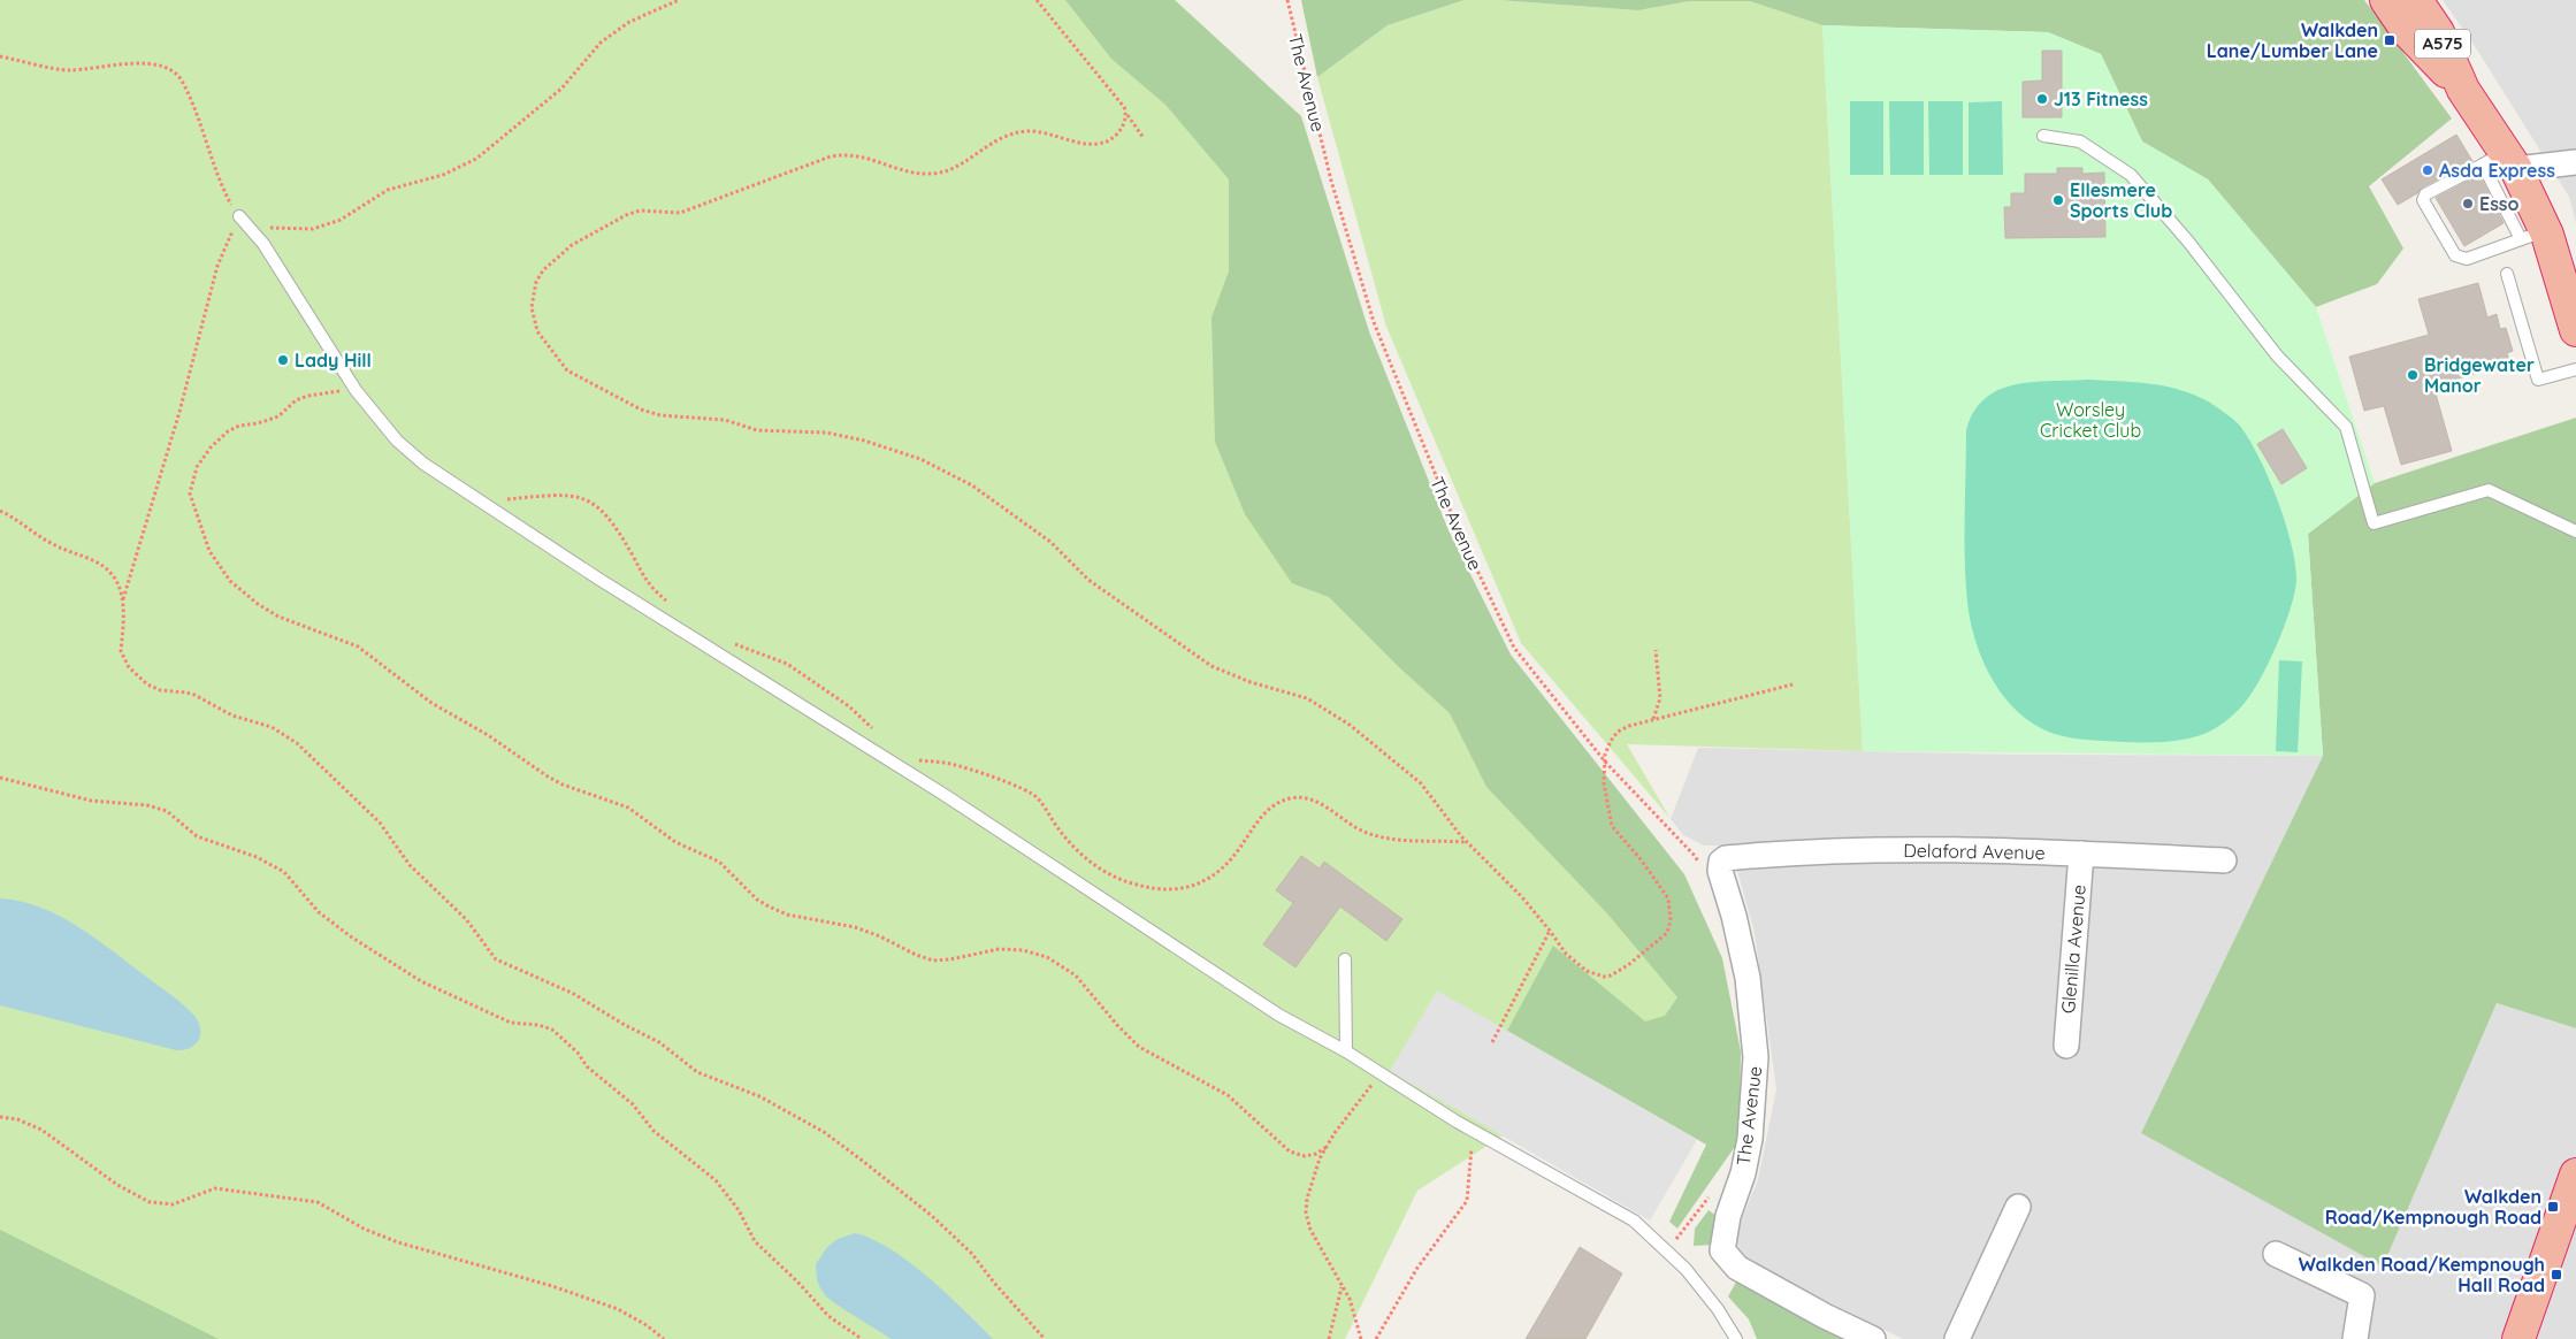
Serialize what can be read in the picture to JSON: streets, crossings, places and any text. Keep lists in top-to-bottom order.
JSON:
{
  "streets": {
    "highway": ["A575"],
    "street": ["The Avenue", "Delaford Avenue", "Glenilla Avenue"]
  },
  "crossings": [
    ["The Avenue", "Delaford Avenue"],
    ["Delaford Avenue", "Glenilla Avenue"]
  ],
  "parks": ["Worsley Cricket Club"],
  "places": {
    "transit": ["Walkden Lane/Lumber Lane", "Walkden Road/Kempnough Road", "Walkden Road/Kempnough Hall Road"],
    "other": [
      "J13 Fitness",
      "Asda Express",
      "Ellesmere Sports Club",
      "Esso",
      "Lady Hill",
      "Bridgewater Manor"
    ]
  }
}
